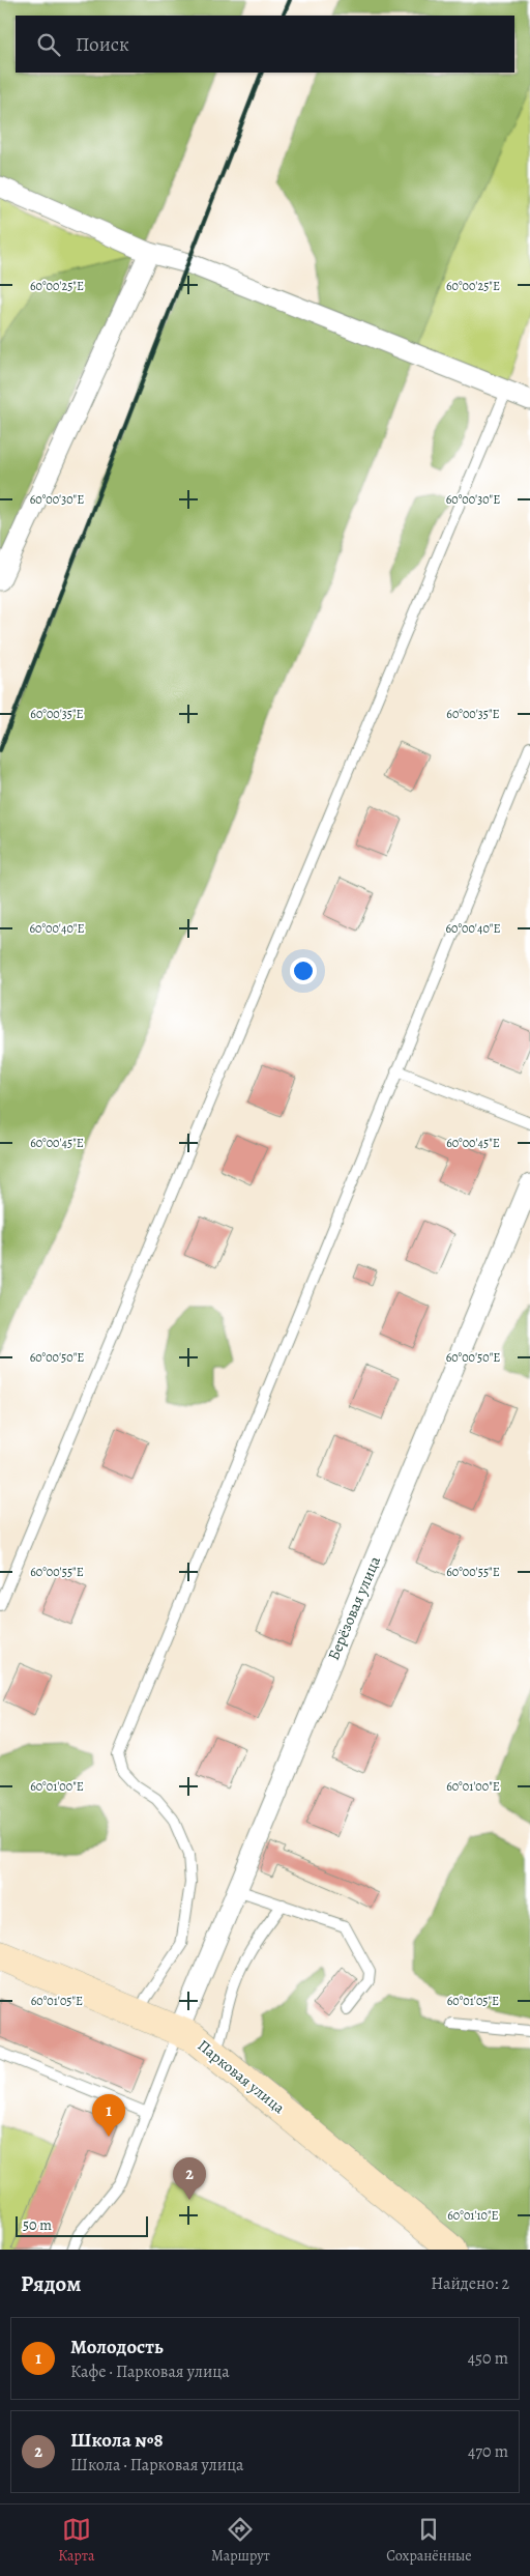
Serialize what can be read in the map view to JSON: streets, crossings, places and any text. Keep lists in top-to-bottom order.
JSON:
{
  "streets": {
    "street": ["Берёзовая улица", "Парковая улица"]
  },
  "crossings": [
    ["Берёзовая улица", "Парковая улица"]
  ],
  "scale_bar": "50 m",
  "page": {
    "search": "Поиск",
    "pins": ["1", "2"],
    "scale": "50 m",
    "heading": ["Рядом", "Найдено: 2"],
    "list": [
      {
        "mark": "1",
        "name": "Молодость",
        "note": "Кафе · Парковая улица",
        "value": "450 m"
      },
      {
        "mark": "2",
        "name": "Школа №8",
        "note": "Школа · Парковая улица",
        "value": "470 m"
      }
    ],
    "nav": ["Карта", "Маршрут", "Сохранённые"]
  },
  "coordinates": [
    "60°00'25\"E",
    "60°00'30\"E",
    "60°00'35\"E",
    "60°00'40\"E",
    "60°00'45\"E",
    "60°00'50\"E",
    "60°00'55\"E",
    "60°01'00\"E",
    "60°01'05\"E",
    "60°01'10\"E"
  ]
}
